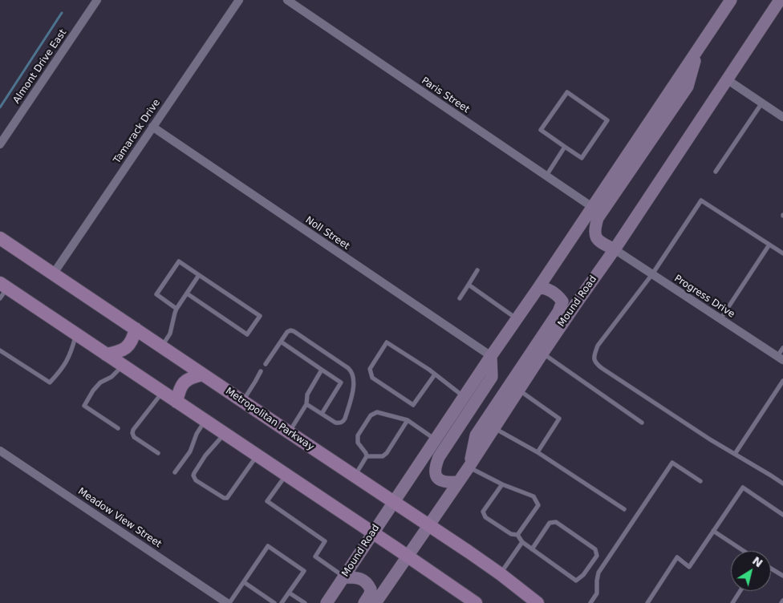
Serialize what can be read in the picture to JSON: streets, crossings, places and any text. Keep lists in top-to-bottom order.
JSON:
{
  "streets": {
    "main road": ["Mound Road", "Metropolitan Parkway"],
    "street": [
      "Almont Drive East",
      "Paris Street",
      "Tamarack Drive",
      "Noll Street",
      "Progress Drive",
      "Meadow View Street"
    ]
  },
  "crossings": [
    ["Paris Street", "Mound Road"],
    ["Tamarack Drive", "Noll Street"],
    ["Tamarack Drive", "Metropolitan Parkway"],
    ["Noll Street", "Mound Road"],
    ["Progress Drive", "Mound Road"],
    ["Mound Road", "Metropolitan Parkway"]
  ],
  "north": "top right"
}
